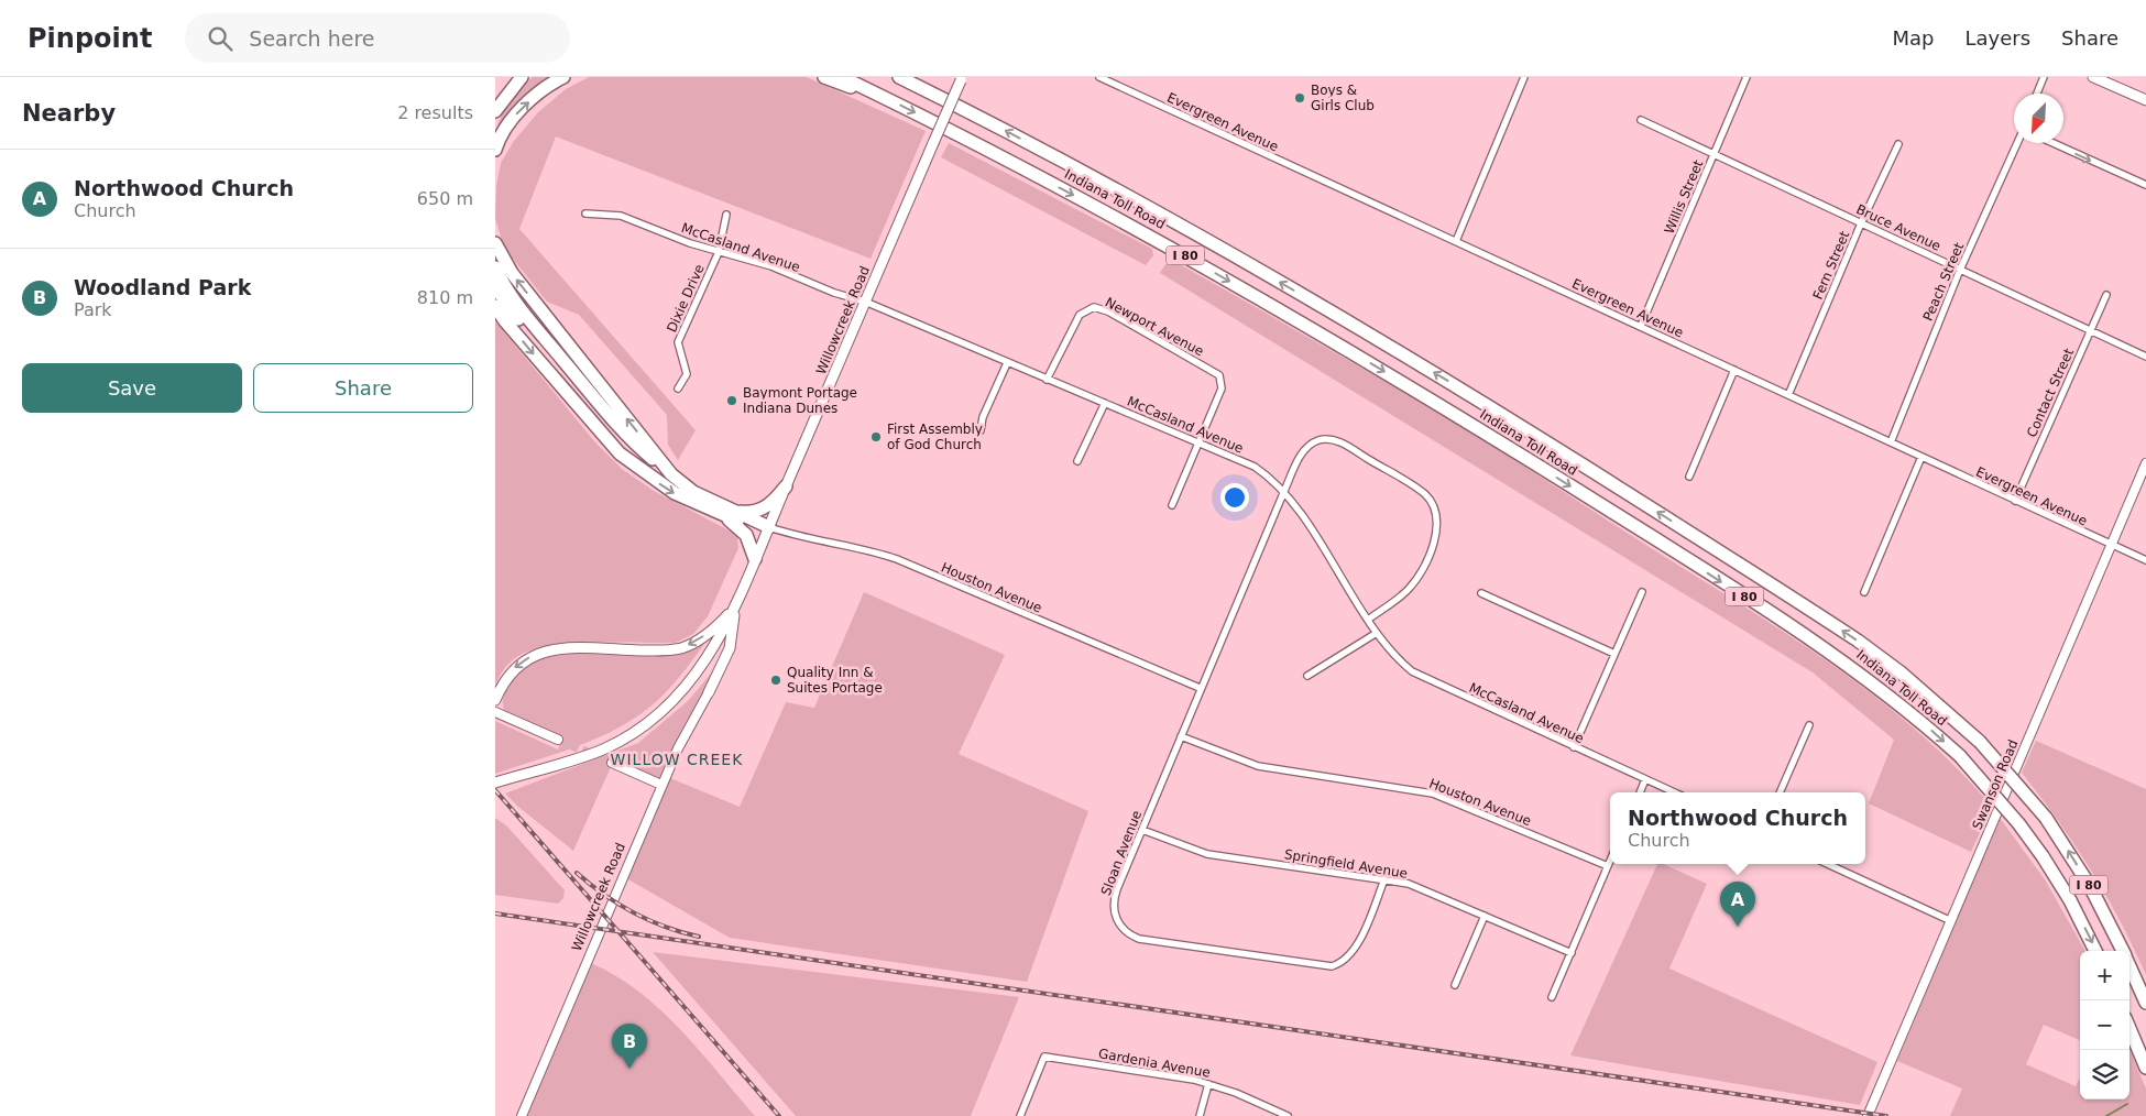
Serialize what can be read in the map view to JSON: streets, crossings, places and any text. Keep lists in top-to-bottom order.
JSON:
{
  "streets": {
    "highway": ["Indiana Toll Road", "I 80"],
    "main road": ["Willowcreek Road"],
    "street": [
      "Evergreen Avenue",
      "Willis Street",
      "Bruce Avenue",
      "McCasland Avenue",
      "Fern Street",
      "Peach Street",
      "Dixie Drive",
      "Newport Avenue",
      "Contact Street",
      "Houston Avenue",
      "Swanson Road",
      "Sloan Avenue",
      "Springfield Avenue",
      "Gardenia Avenue"
    ]
  },
  "crossings": [
    ["Evergreen Avenue", "Willis Street"],
    ["Evergreen Avenue", "Fern Street"],
    ["Evergreen Avenue", "Peach Street"],
    ["Evergreen Avenue", "Contact Street"],
    ["Evergreen Avenue", "Swanson Road"],
    ["Willis Street", "Bruce Avenue"],
    ["Bruce Avenue", "Fern Street"],
    ["Bruce Avenue", "Peach Street"],
    ["Bruce Avenue", "Contact Street"],
    ["McCasland Avenue", "Dixie Drive"],
    ["McCasland Avenue", "Willowcreek Road"],
    ["McCasland Avenue", "Newport Avenue"],
    ["McCasland Avenue", "Sloan Avenue"],
    ["Willowcreek Road", "Houston Avenue"],
    ["Houston Avenue", "Sloan Avenue"],
    ["Sloan Avenue", "Springfield Avenue"]
  ],
  "districts": ["WILLOW CREEK"],
  "places": [
    "Boys & Girls Club",
    "Baymont Portage Indiana Dunes",
    "First Assembly of God Church",
    "Quality Inn & Suites Portage"
  ],
  "north": "bottom left",
  "page": {
    "header": "Pinpoint",
    "search": "Search here",
    "nav": ["Map", "Layers", "Share"],
    "heading": ["Nearby", "2 results"],
    "list": [
      {
        "mark": "A",
        "name": "Northwood Church",
        "note": "Church",
        "value": "650 m"
      },
      {
        "mark": "B",
        "name": "Woodland Park",
        "note": "Park",
        "value": "810 m"
      }
    ],
    "buttons": ["Save", "Share"],
    "popup": ["Northwood Church", "Church"],
    "pins": ["A", "B"],
    "map_buttons": ["+", "−"]
  }
}
